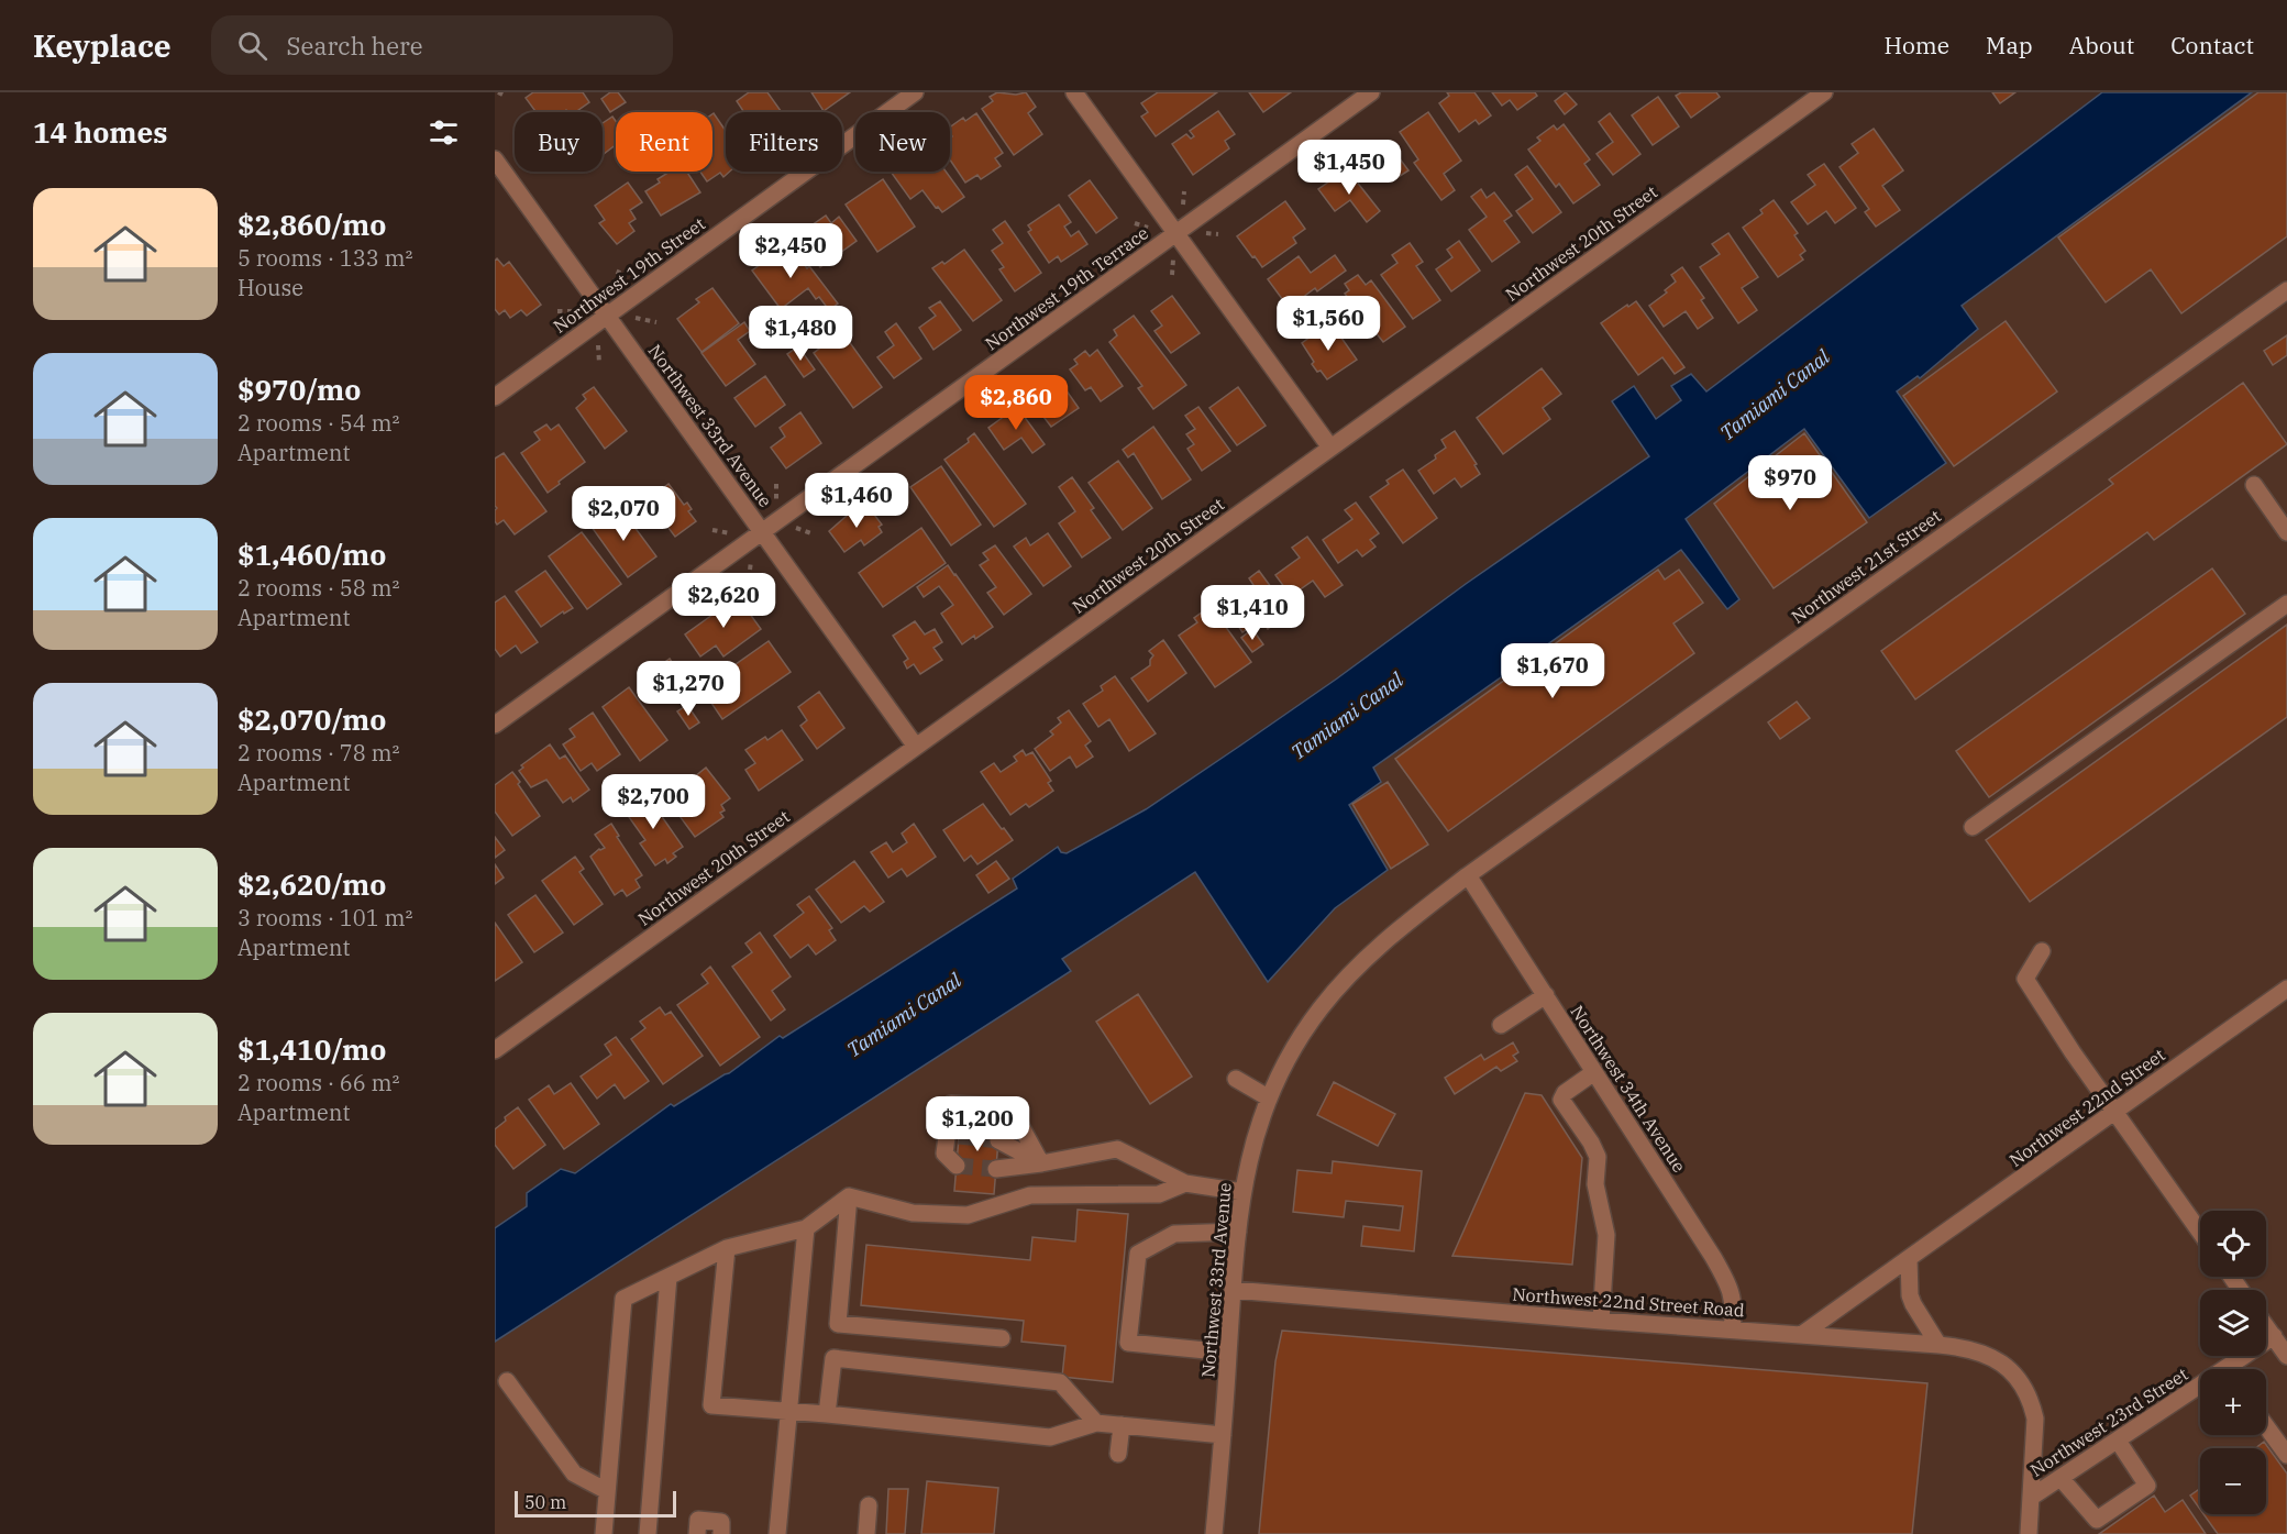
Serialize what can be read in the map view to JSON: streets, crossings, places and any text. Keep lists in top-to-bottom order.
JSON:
{
  "streets": {
    "street": [
      "Northwest 20th Street",
      "Northwest 19th Street",
      "Northwest 19th Terrace",
      "Northwest 33rd Avenue",
      "Northwest 21st Street",
      "Northwest 34th Avenue",
      "Northwest 22nd Street",
      "Northwest 22nd Street Road",
      "Northwest 23rd Street"
    ]
  },
  "crossings": [
    ["Northwest 20th Street", "Northwest 33rd Avenue"],
    ["Northwest 19th Street", "Northwest 33rd Avenue"],
    ["Northwest 19th Terrace", "Northwest 33rd Avenue"],
    ["Northwest 33rd Avenue", "Northwest 21st Street"],
    ["Northwest 33rd Avenue", "Northwest 34th Avenue"],
    ["Northwest 33rd Avenue", "Northwest 22nd Street Road"],
    ["Northwest 21st Street", "Northwest 34th Avenue"],
    ["Northwest 34th Avenue", "Northwest 22nd Street Road"],
    ["Northwest 22nd Street", "Northwest 22nd Street Road"],
    ["Northwest 22nd Street Road", "Northwest 23rd Street"]
  ],
  "water": ["Tamiami Canal"],
  "scale_bar": "50 m",
  "page": {
    "header": "Keyplace",
    "search": "Search here",
    "nav": [
      "Home",
      "Map",
      "About",
      "Contact"
    ],
    "heading": "14 homes",
    "chip": [
      "Buy",
      "Rent",
      "Filters",
      "New"
    ],
    "price": [
      "$1,450",
      "$2,450",
      "$1,560",
      "$1,480",
      "$2,860",
      "$970",
      "$1,460",
      "$2,070",
      "$2,620",
      "$1,410",
      "$1,670",
      "$1,270",
      "$2,700",
      "$1,200"
    ],
    "list": [
      {
        "name": "$2,860/mo",
        "note": "5 rooms · 133 m² · House"
      },
      {
        "name": "$970/mo",
        "note": "2 rooms · 54 m² · Apartment"
      },
      {
        "name": "$1,460/mo",
        "note": "2 rooms · 58 m² · Apartment"
      },
      {
        "name": "$2,070/mo",
        "note": "2 rooms · 78 m² · Apartment"
      },
      {
        "name": "$2,620/mo",
        "note": "3 rooms · 101 m² · Apartment"
      },
      {
        "name": "$1,410/mo",
        "note": "2 rooms · 66 m² · Apartment"
      }
    ],
    "map_buttons": ["+", "−"],
    "scale": "50 m"
  }
}
